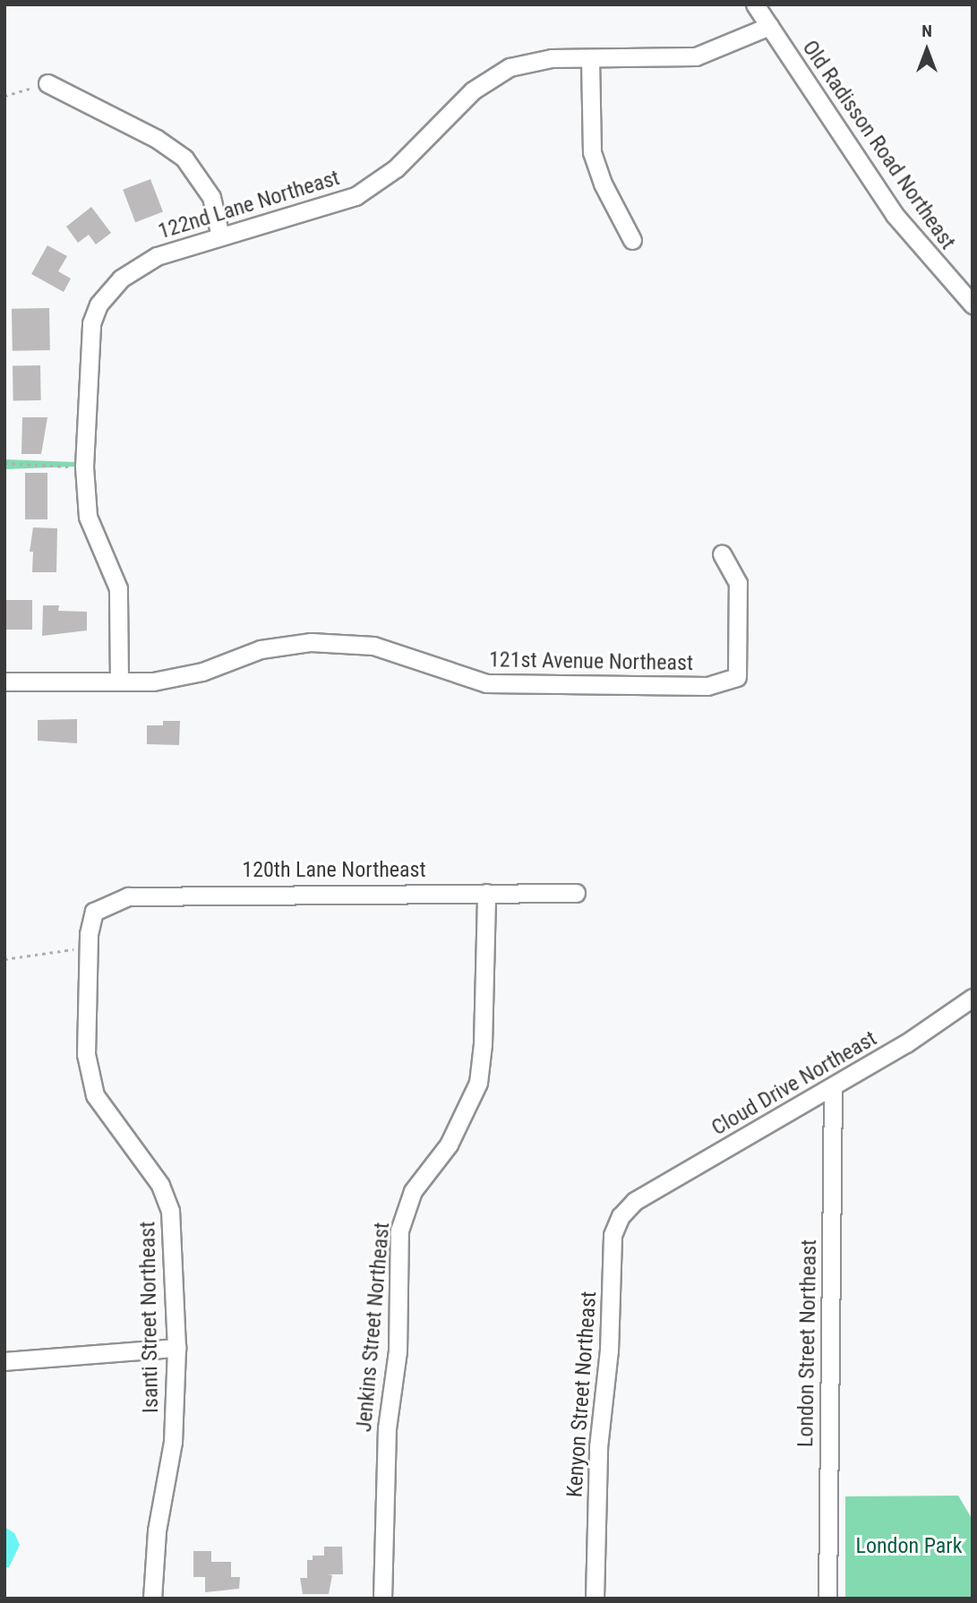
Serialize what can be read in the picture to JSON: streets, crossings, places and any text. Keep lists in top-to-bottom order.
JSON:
{
  "streets": {
    "street": [
      "Old Radisson Road Northeast",
      "122nd Lane Northeast",
      "121st Avenue Northeast",
      "120th Lane Northeast",
      "Cloud Drive Northeast",
      "Isanti Street Northeast",
      "Jenkins Street Northeast",
      "London Street Northeast",
      "Kenyon Street Northeast"
    ]
  },
  "crossings": [
    ["Old Radisson Road Northeast", "122nd Lane Northeast"],
    ["122nd Lane Northeast", "121st Avenue Northeast"],
    ["120th Lane Northeast", "Isanti Street Northeast"],
    ["120th Lane Northeast", "Jenkins Street Northeast"],
    ["Cloud Drive Northeast", "London Street Northeast"],
    ["Cloud Drive Northeast", "Kenyon Street Northeast"]
  ],
  "parks": ["London Park"],
  "north": "top"
}
